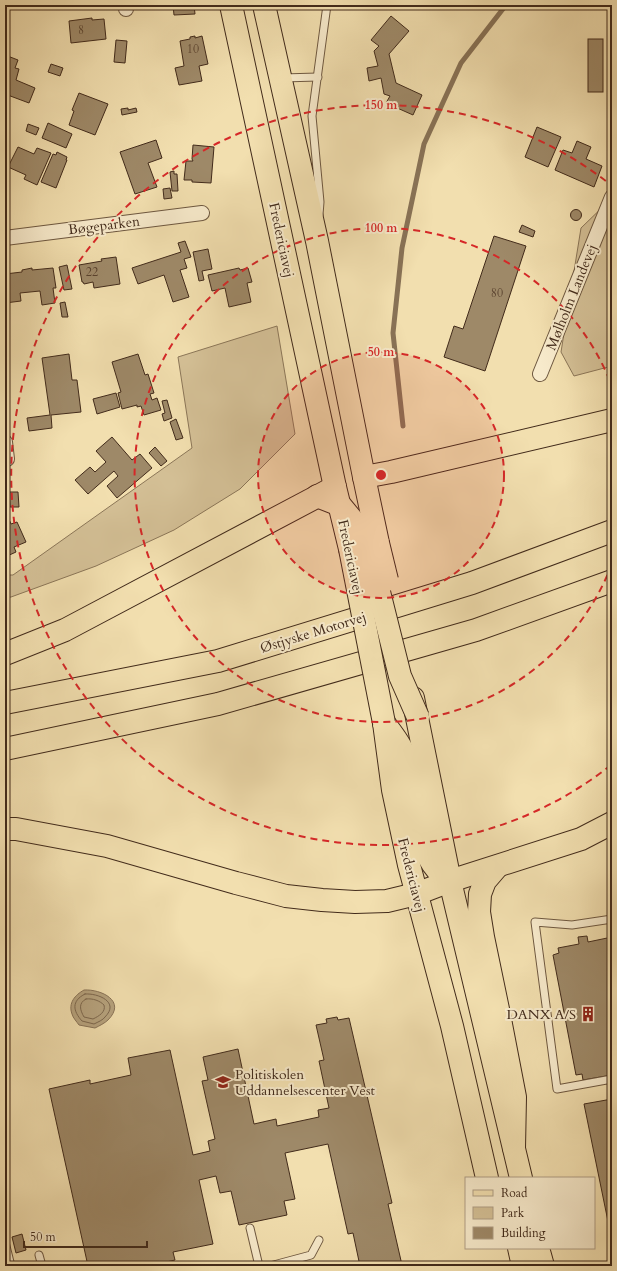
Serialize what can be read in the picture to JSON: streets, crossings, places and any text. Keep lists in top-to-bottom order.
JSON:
{
  "streets": {
    "main road": ["Fredericiavej", "Østjyske Motorvej"],
    "street": ["Bøgeparken", "Mølholm Landevej"]
  },
  "places": {
    "building": ["DANX A/S"],
    "school or university": ["Politiskolen Uddannelsescenter Vest"]
  },
  "house_numbers": [
    "8",
    "10",
    "22",
    "80"
  ],
  "legend": ["Road", "Park", "Building"],
  "scale_bar": "50 m",
  "rings": ["150 m", "100 m", "50 m"]
}
